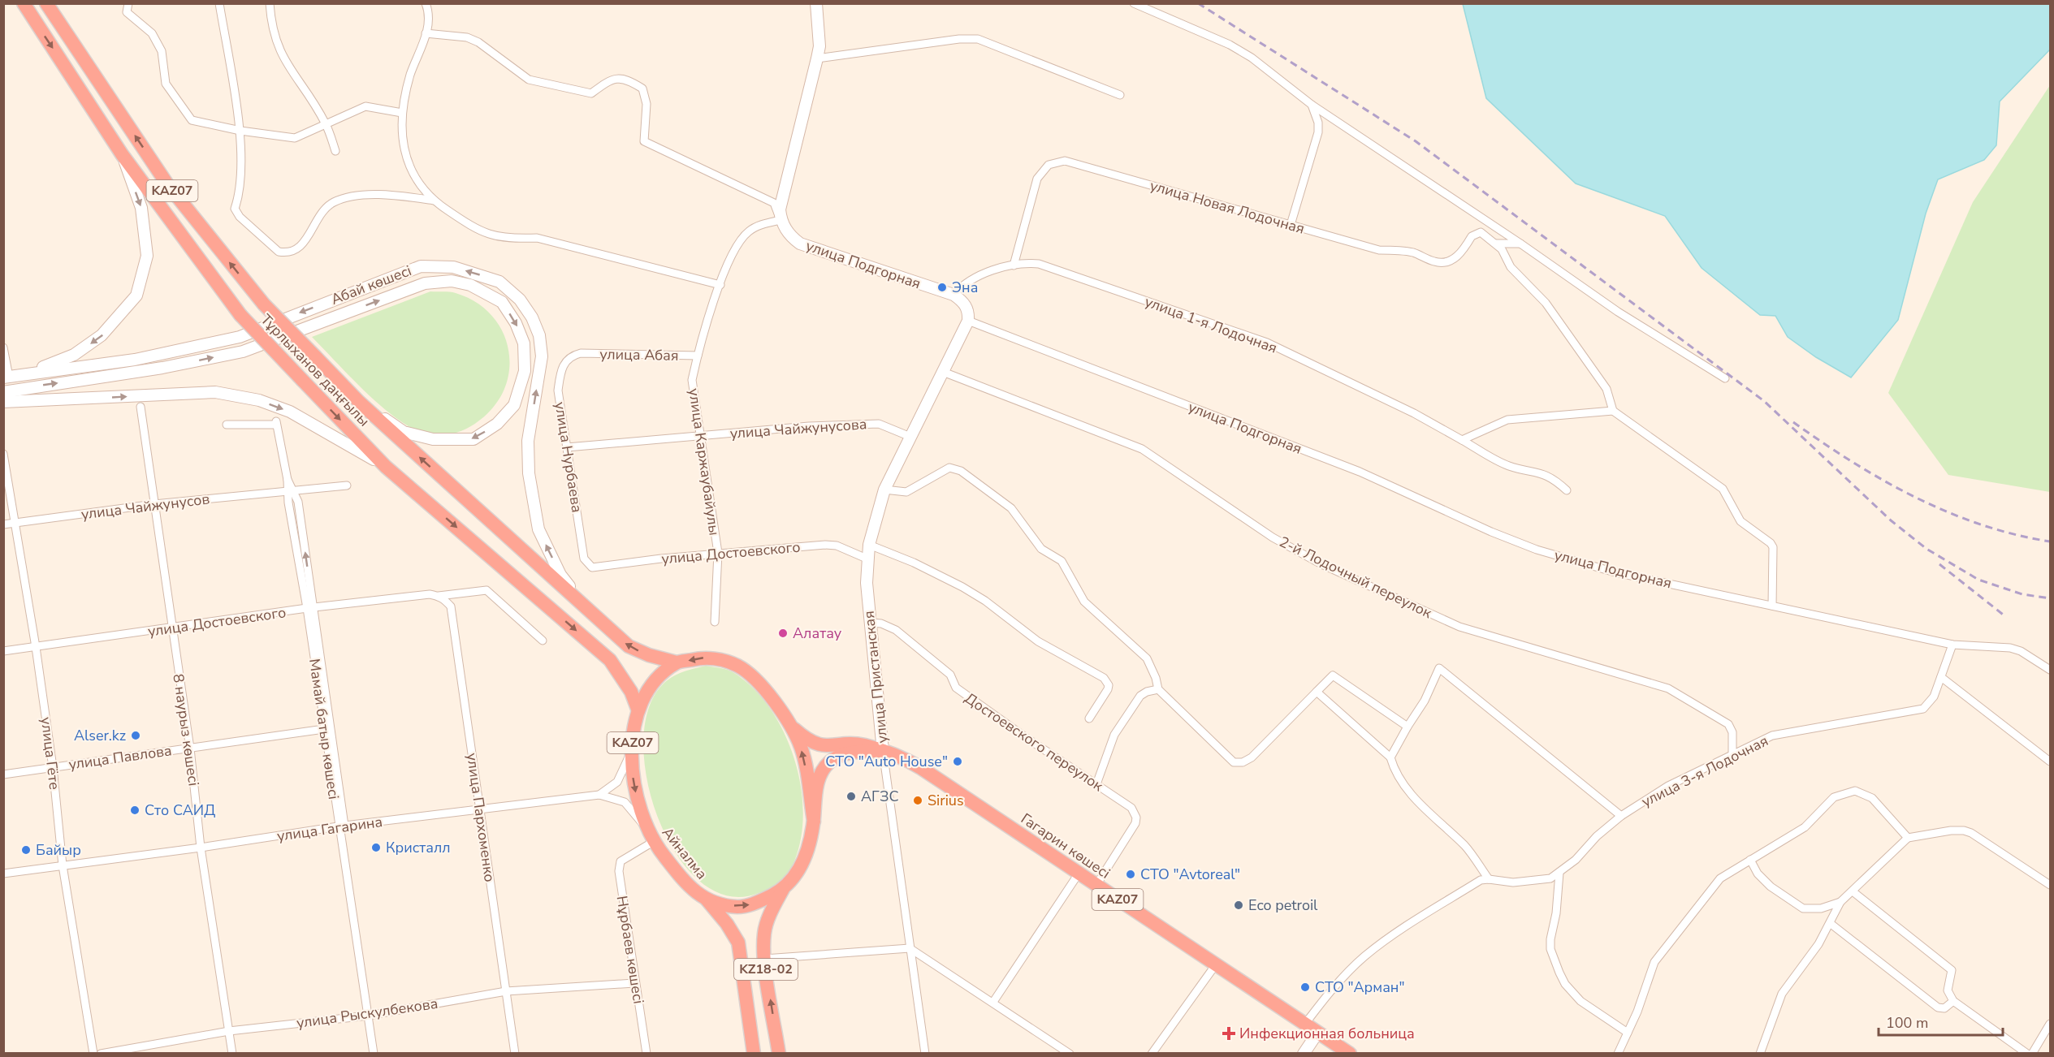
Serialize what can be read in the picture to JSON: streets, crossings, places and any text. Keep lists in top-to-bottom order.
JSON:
{
  "streets": {
    "highway": [
      "KAZ07",
      "Тұрлыханов даңғылы",
      "Гагарин көшесі",
      "Айналма",
      "KZ18-02"
    ],
    "main road": ["улица Подгорная", "Абай көшесі", "улица Пристанская"],
    "street": [
      "улица Новая Лодочная",
      "улица 1-я Лодочная",
      "улица Абая",
      "улица Чайжунусова",
      "улица Нурбаева",
      "улица Каржаубайулы",
      "улица Чайжунусов",
      "улица Достоевского",
      "2-й Лодочный переулок",
      "Мамай батыр көшесі",
      "8 наурыз көшесі",
      "Достоевского переулок",
      "улица Гёте",
      "улица Павлова",
      "улица 3-я Лодочная",
      "улица Пархоменко",
      "улица Гагарина",
      "Нұрбаев көшесі",
      "улица Рыскулбекова"
    ]
  },
  "crossings": [
    ["KAZ07", "улица Пристанская"],
    ["KAZ07", "Гагарин көшесі"],
    ["KAZ07", "Айналма"],
    ["улица Новая Лодочная", "улица 1-я Лодочная"],
    ["улица Подгорная", "улица 1-я Лодочная"],
    ["улица Подгорная", "улица Каржаубайулы"],
    ["улица Подгорная", "улица Пристанская"],
    ["улица Подгорная", "улица 3-я Лодочная"],
    ["Абай көшесі", "Тұрлыханов даңғылы"],
    ["улица Абая", "улица Нурбаева"],
    ["улица Абая", "улица Каржаубайулы"],
    ["Тұрлыханов даңғылы", "Айналма"],
    ["улица Чайжунусова", "улица Нурбаева"],
    ["улица Чайжунусова", "улица Каржаубайулы"],
    ["улица Чайжунусова", "улица Пристанская"],
    ["улица Нурбаева", "улица Достоевского"],
    ["улица Каржаубайулы", "улица Достоевского"],
    ["улица Чайжунусов", "Мамай батыр көшесі"],
    ["улица Чайжунусов", "8 наурыз көшесі"],
    ["улица Чайжунусов", "улица Гёте"],
    ["улица Достоевского", "улица Пристанская"],
    ["улица Достоевского", "Мамай батыр көшесі"],
    ["улица Достоевского", "8 наурыз көшесі"],
    ["улица Достоевского", "улица Гёте"],
    ["улица Достоевского", "улица Пархоменко"],
    ["2-й Лодочный переулок", "улица Пристанская"],
    ["2-й Лодочный переулок", "улица 3-я Лодочная"],
    ["улица Пристанская", "Достоевского переулок"],
    ["улица Пристанская", "Гагарин көшесі"],
    ["Мамай батыр көшесі", "улица Павлова"],
    ["Мамай батыр көшесі", "улица Гагарина"],
    ["Мамай батыр көшесі", "улица Рыскулбекова"],
    ["8 наурыз көшесі", "улица Павлова"],
    ["8 наурыз көшесі", "улица Гагарина"],
    ["8 наурыз көшесі", "улица Рыскулбекова"],
    ["Достоевского переулок", "Гагарин көшесі"],
    ["улица Гёте", "улица Павлова"],
    ["улица Гёте", "улица Гагарина"],
    ["улица Пархоменко", "улица Гагарина"],
    ["улица Пархоменко", "улица Рыскулбекова"],
    ["улица Гагарина", "Айналма"],
    ["Айналма", "Нұрбаев көшесі"],
    ["Айналма", "KZ18-02"],
    ["Нұрбаев көшесі", "улица Рыскулбекова"]
  ],
  "places": {
    "other": [
      "Эна",
      "Алатау",
      "Alser.kz",
      "СТО \"Auto House\"",
      "АГЗС",
      "Sirius",
      "Сто САИД",
      "Кристалл",
      "Байыр",
      "СТО \"Avtoreal\"",
      "Eco petroil",
      "СТО \"Арман\""
    ],
    "health": ["Инфекционная больница"]
  },
  "scale_bar": "100 m"
}
